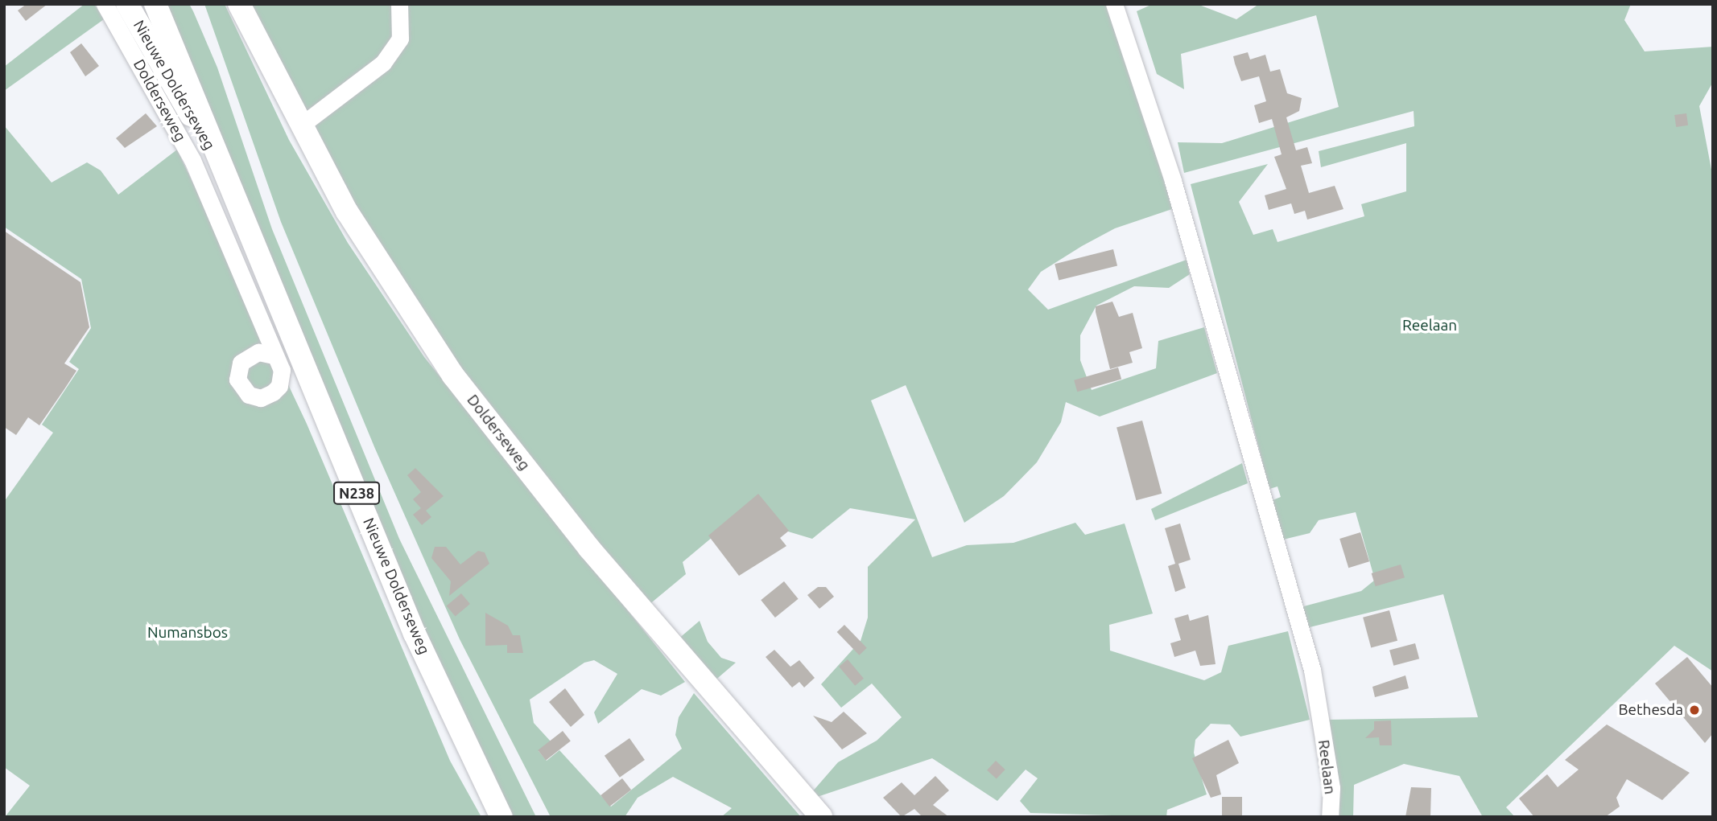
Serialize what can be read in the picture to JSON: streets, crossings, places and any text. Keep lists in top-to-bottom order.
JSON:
{
  "streets": {
    "main road": ["Nieuwe Dolderseweg", "Dolderseweg", "N238"],
    "street": ["Reelaan"]
  },
  "parks": ["Reelaan", "Numansbos"],
  "places": ["Bethesda"]
}
